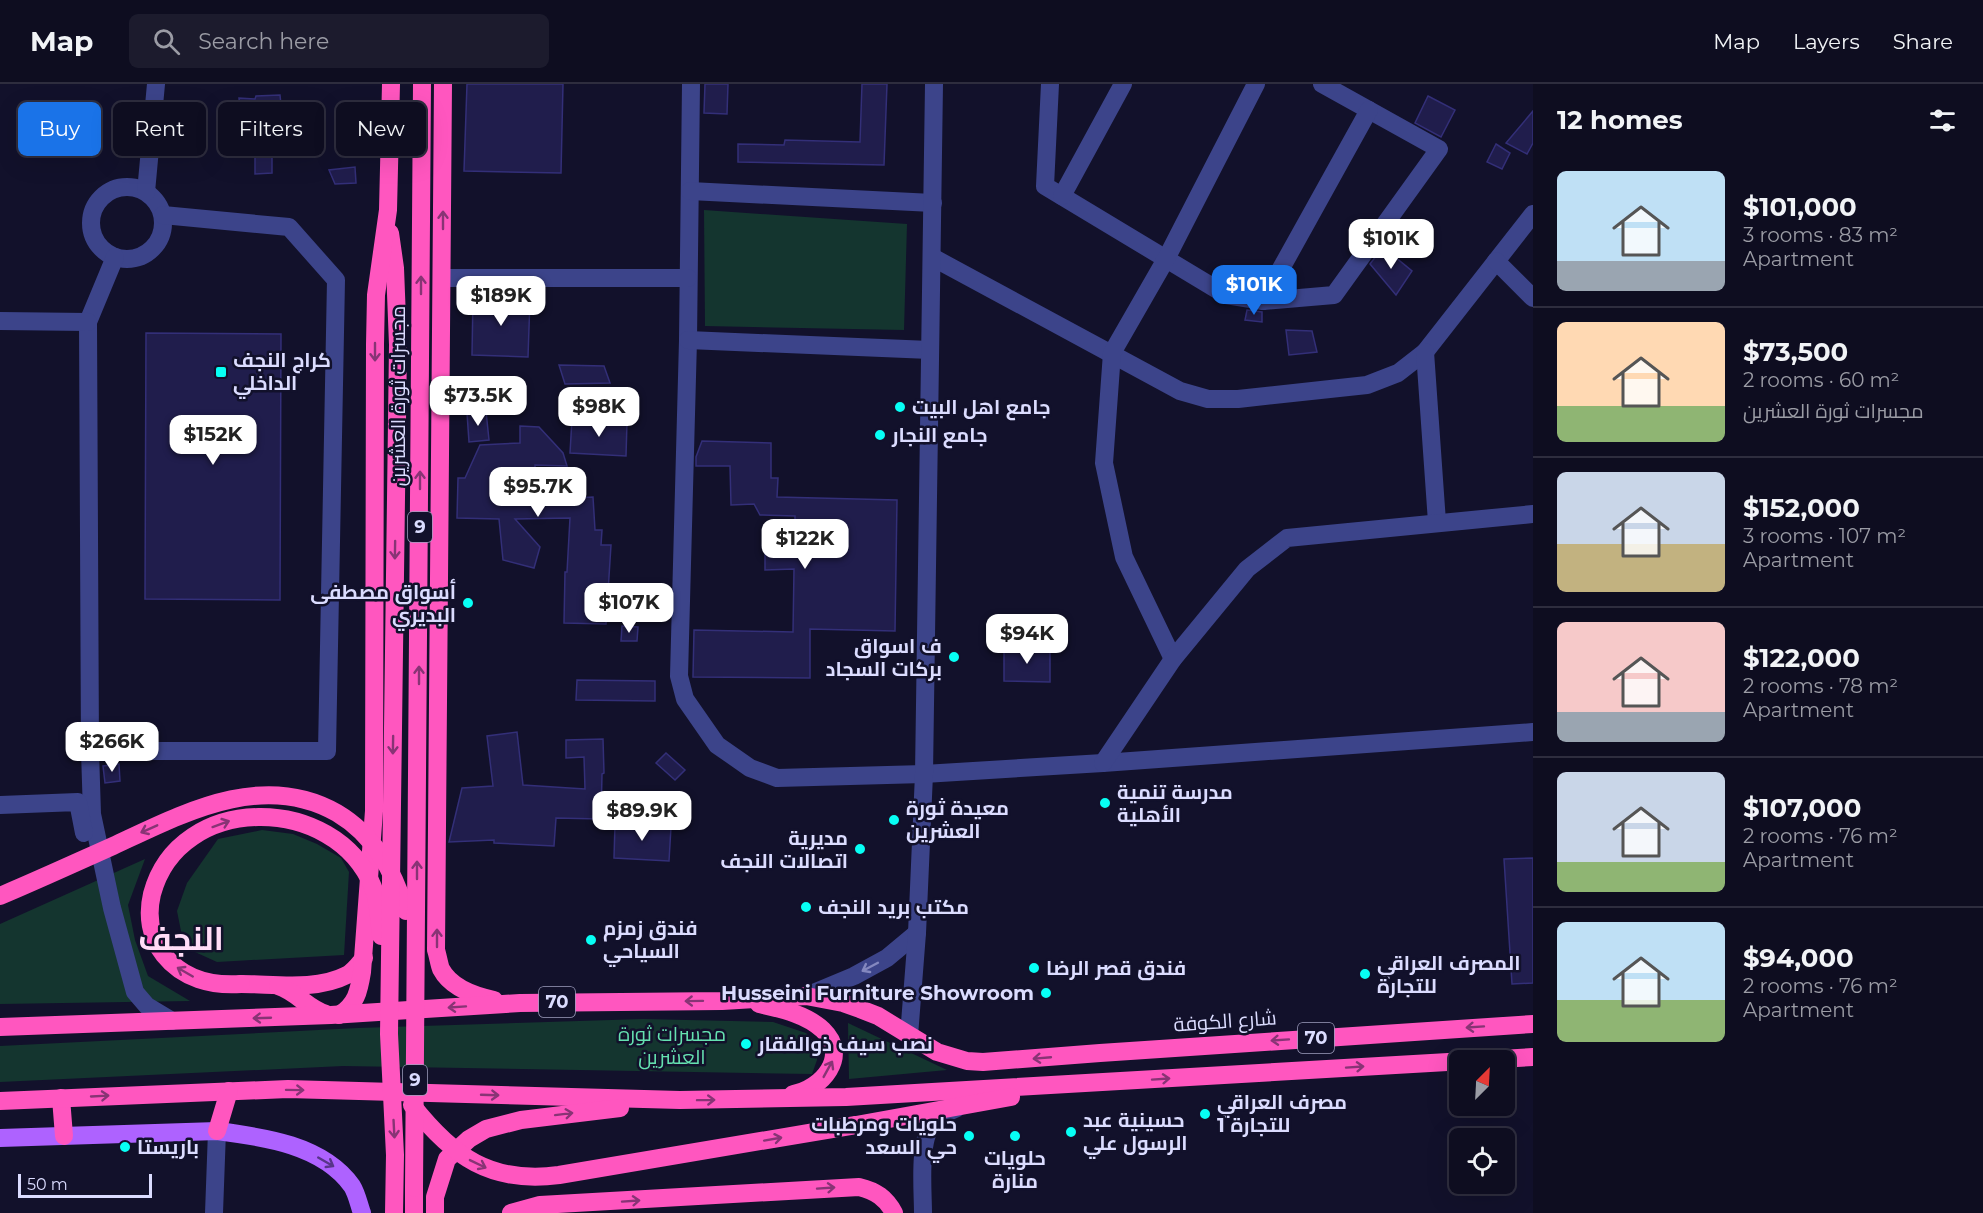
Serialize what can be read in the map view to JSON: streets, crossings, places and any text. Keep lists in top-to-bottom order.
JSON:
{
  "streets": {
    "highway": [
      "مجسرات ثورة العشرين",
      "9",
      "70",
      "شارع الكوفة"
    ]
  },
  "crossings": [
    ["مجسرات ثورة العشرين", "9"],
    ["70", "شارع الكوفة"]
  ],
  "districts": ["النجف"],
  "parks": ["مجسرات ثورة العشرين"],
  "places": {
    "transit": ["كراج النجف الداخلي"],
    "other": [
      "جامع اهل البيت",
      "جامع النجار",
      "أسواق مصطفى البديري",
      "ف اسواق بركات السجاد",
      "مدرسة تنمية الأهلية",
      "معيدة ثورة العشرين",
      "مديرية اتصالات النجف",
      "مكتب بريد النجف",
      "فندق زمزم السياحي",
      "فندق قصر الرضا",
      "المصرف العراقي للتجارة",
      "Husseini Furniture Showroom",
      "نصب سيف ذوالفقار",
      "مصرف العراقي للتجارة 1",
      "حسينية عبد الرسول علي",
      "حلويات ومرطبات حي السعد",
      "حلويات منارة",
      "باريستا"
    ]
  },
  "scale_bar": "50 m",
  "north": "top right",
  "page": {
    "header": "Map",
    "search": "Search here",
    "nav": ["Map", "Layers", "Share"],
    "heading": "12 homes",
    "chip": [
      "Buy",
      "Rent",
      "Filters",
      "New"
    ],
    "list": [
      {
        "name": "$101,000",
        "note": "3 rooms · 83 m² · Apartment"
      },
      {
        "name": "$73,500",
        "note": "2 rooms · 60 m² · مجسرات ثورة العشرين"
      },
      {
        "name": "$152,000",
        "note": "3 rooms · 107 m² · Apartment"
      },
      {
        "name": "$122,000",
        "note": "2 rooms · 78 m² · Apartment"
      },
      {
        "name": "$107,000",
        "note": "2 rooms · 76 m² · Apartment"
      },
      {
        "name": "$94,000",
        "note": "2 rooms · 76 m² · Apartment"
      }
    ],
    "price": [
      "$101K",
      "$101K",
      "$189K",
      "$73.5K",
      "$98K",
      "$152K",
      "$95.7K",
      "$122K",
      "$107K",
      "$94K",
      "$266K",
      "$89.9K"
    ],
    "scale": "50 m"
  }
}
